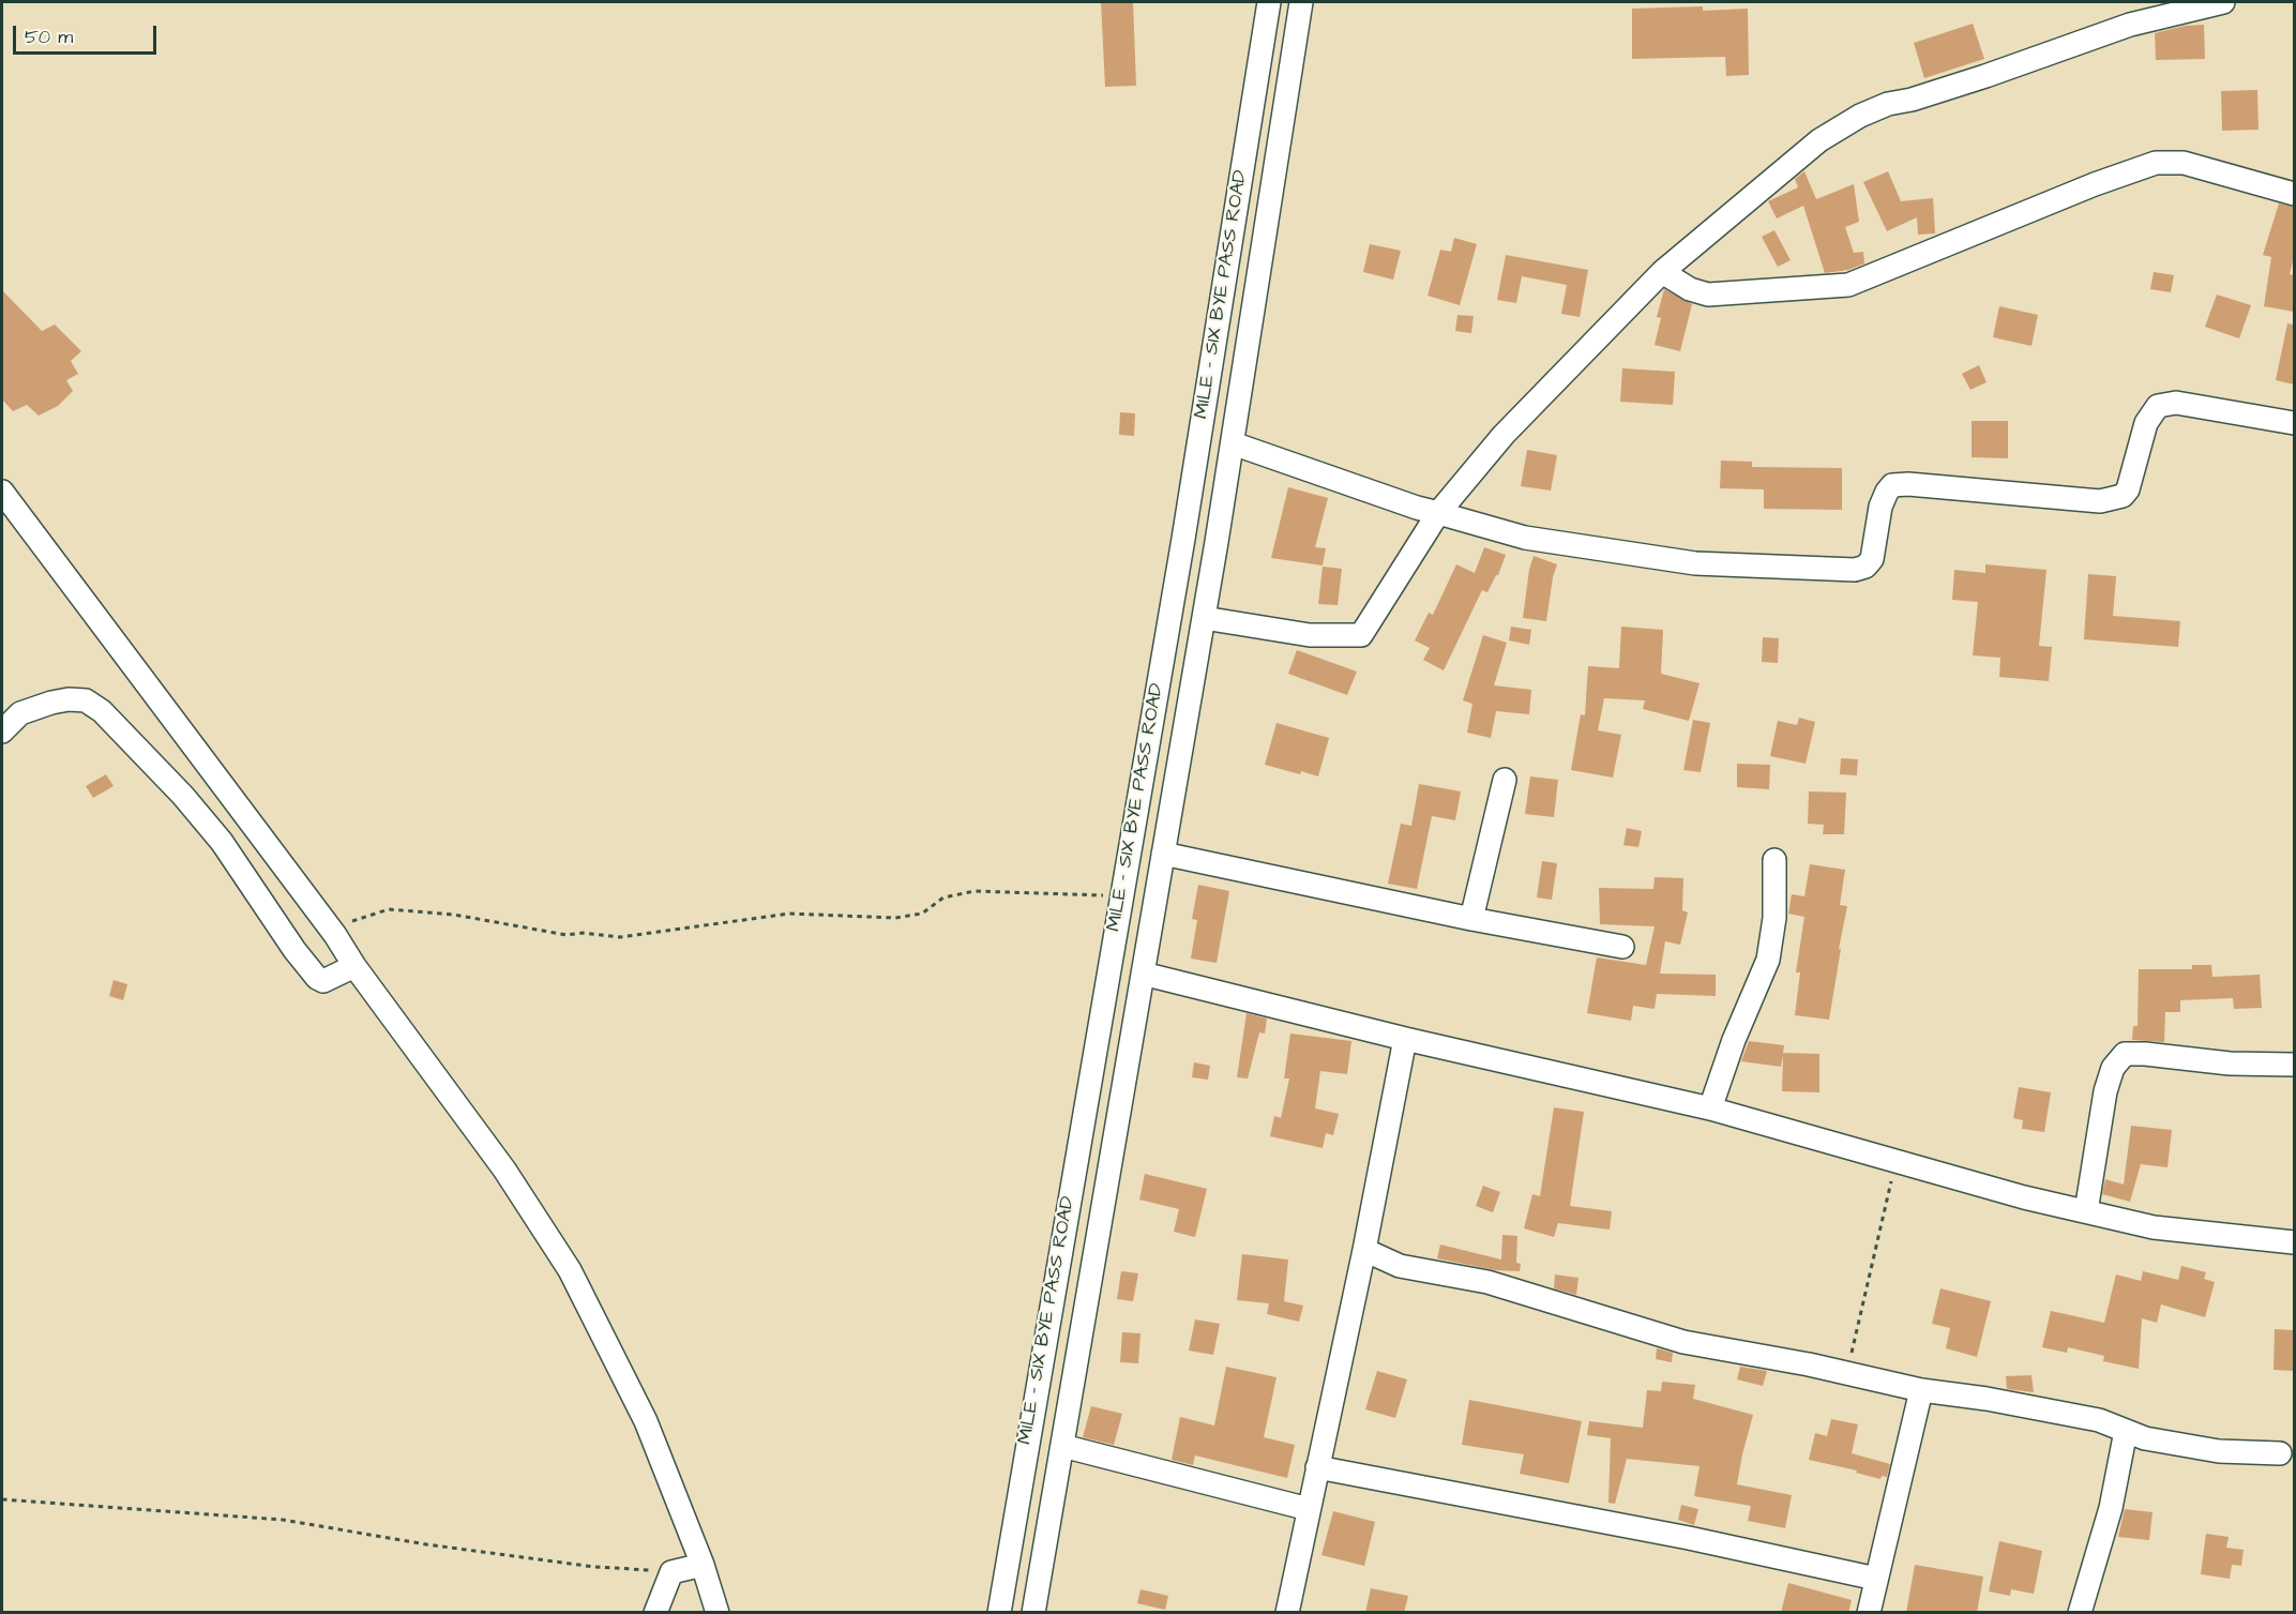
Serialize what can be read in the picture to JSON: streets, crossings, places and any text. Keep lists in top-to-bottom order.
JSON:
{
  "streets": {
    "street": ["MILE - SIX BYE PASS ROAD"]
  },
  "scale_bar": "50 m"
}
